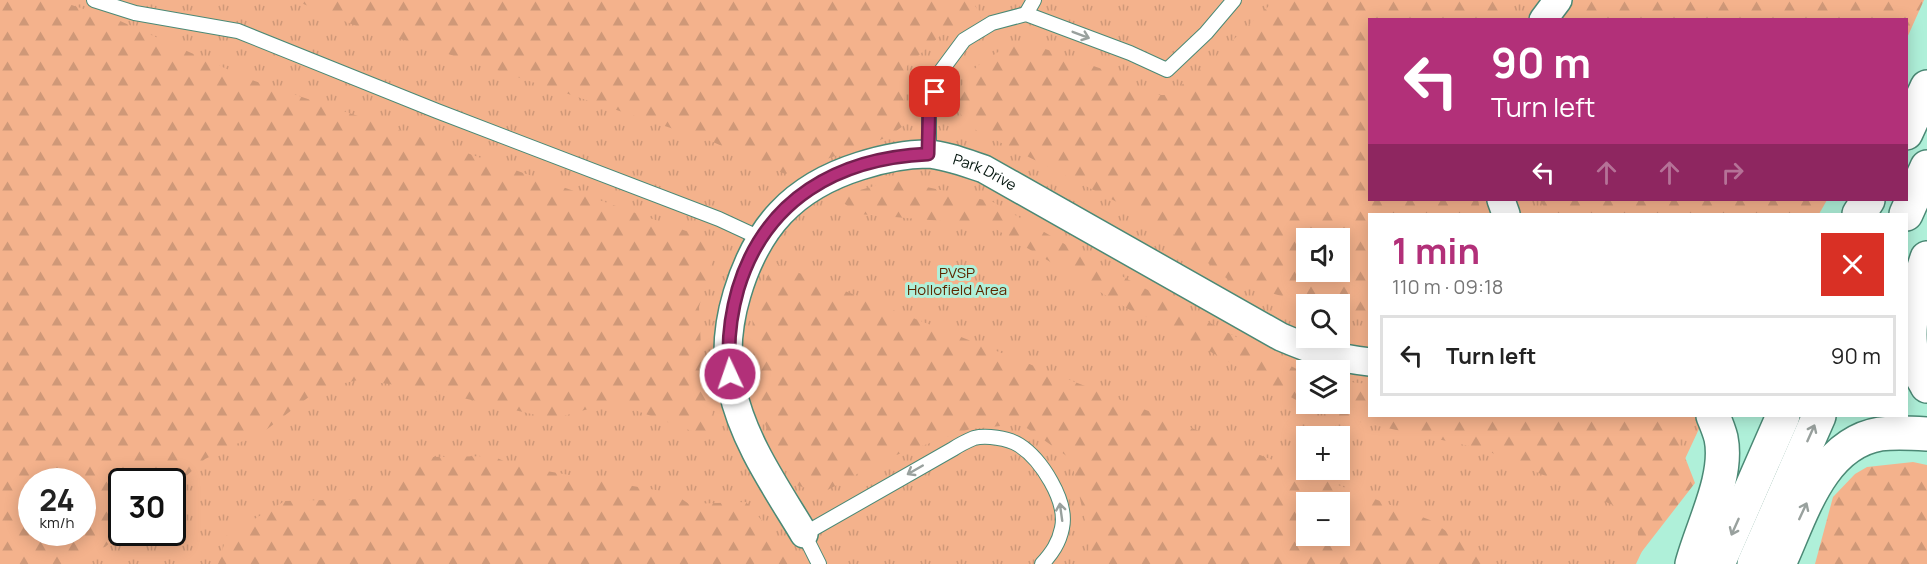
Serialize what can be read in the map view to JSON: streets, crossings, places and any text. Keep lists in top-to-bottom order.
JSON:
{
  "streets": {
    "street": ["Park Drive"]
  },
  "parks": ["PVSP Hollofield Area"],
  "page": {
    "turn": ["90 m", "Turn left"],
    "heading": ["1 min", "110 m · 09:18"],
    "map_buttons": ["+", "−"],
    "list": [
      {
        "name": "Turn left",
        "value": "90 m"
      }
    ],
    "speed": "24 km/h",
    "limit": "30"
  }
}
